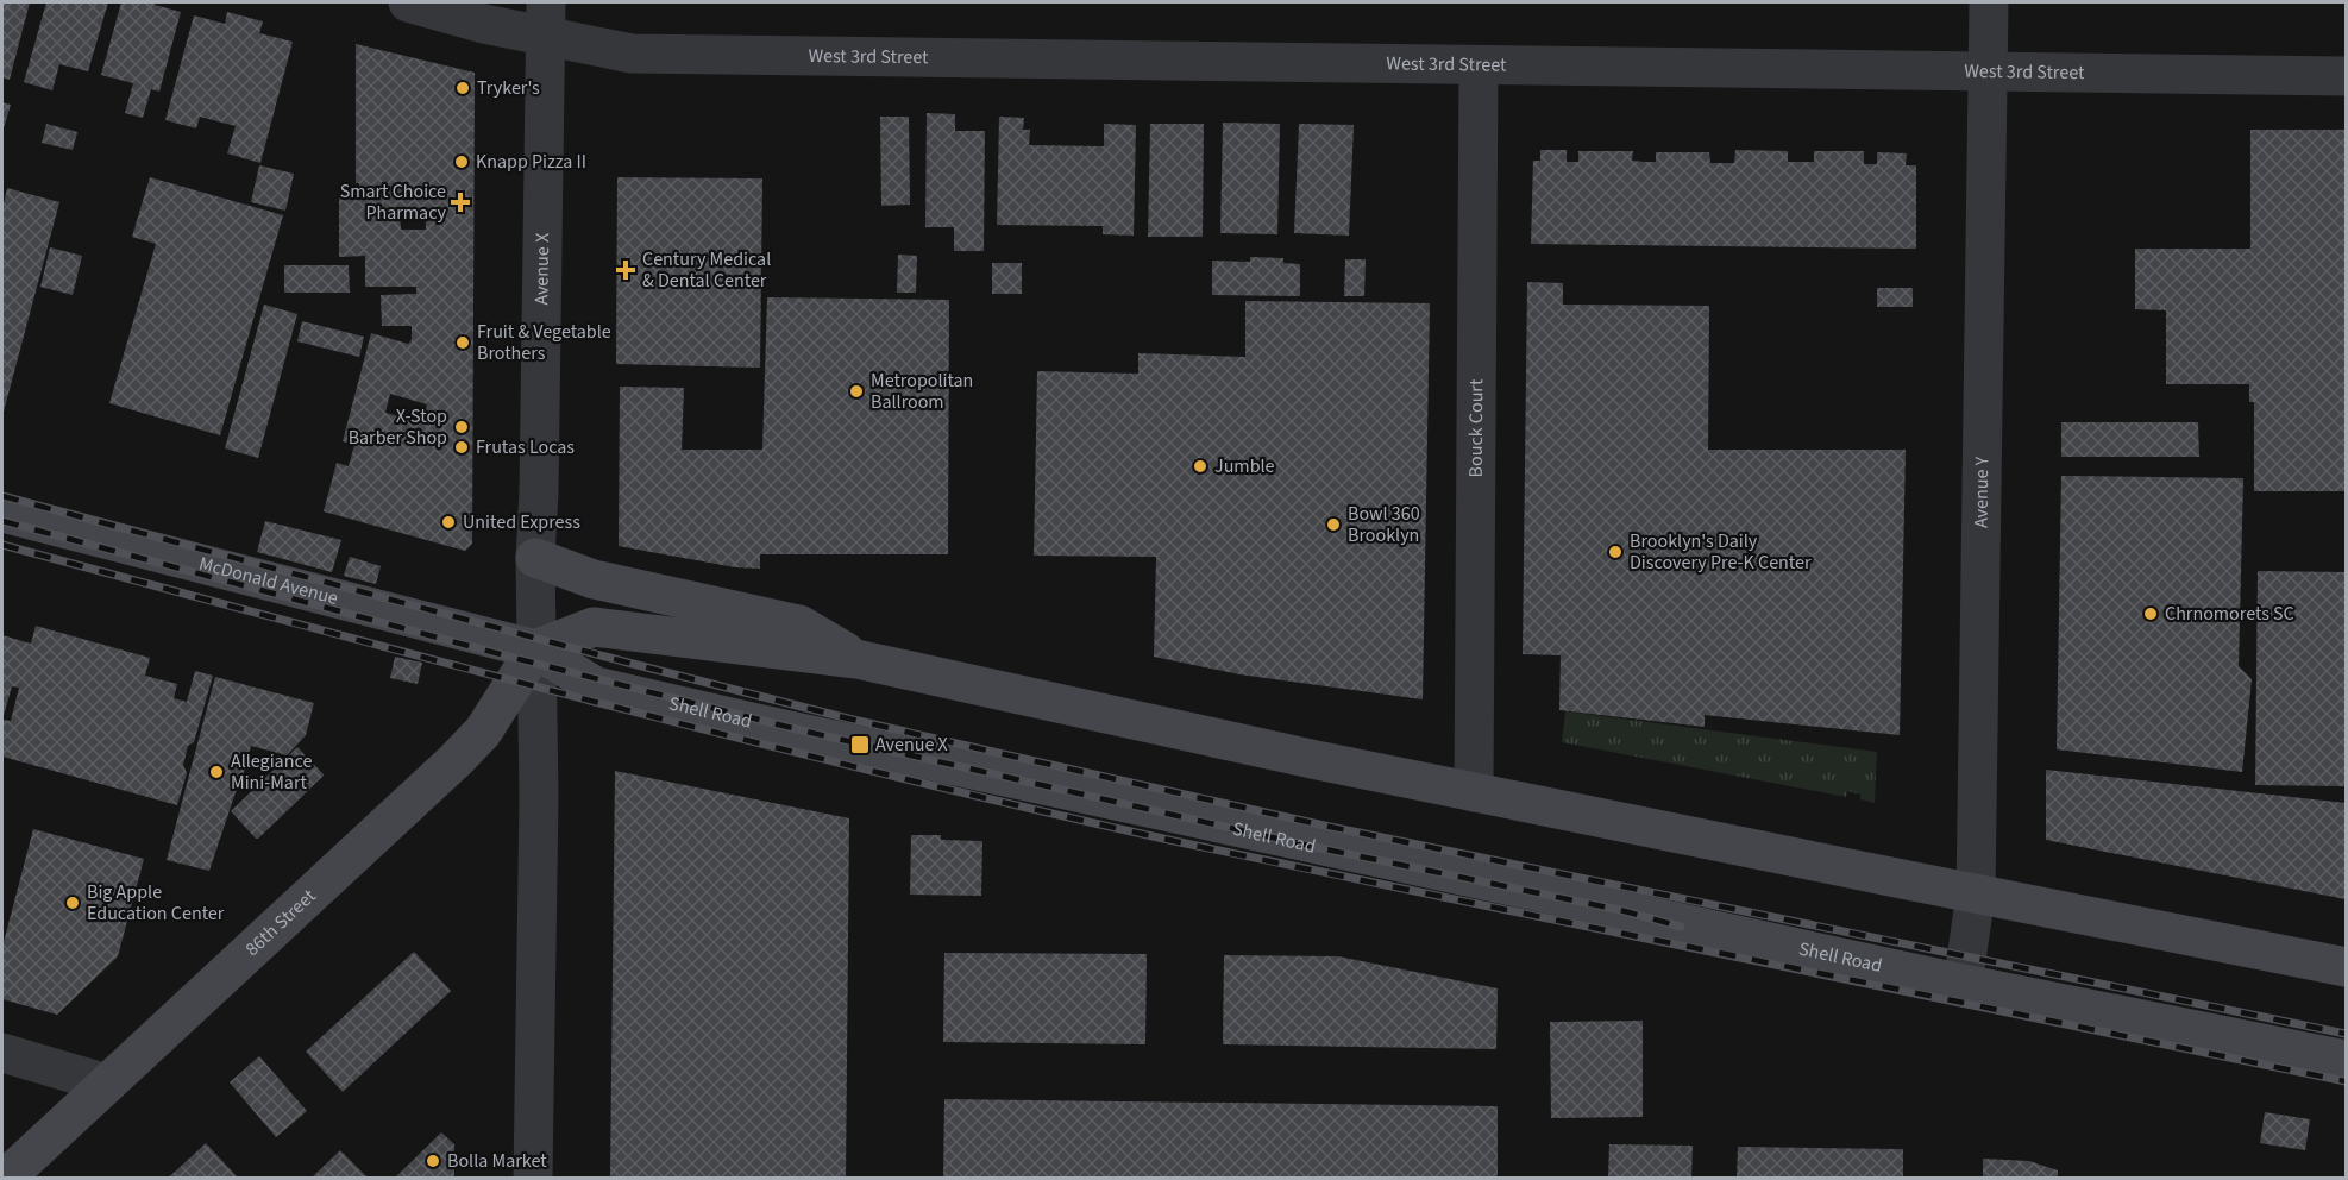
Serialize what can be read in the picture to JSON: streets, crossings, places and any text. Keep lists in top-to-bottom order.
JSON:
{
  "streets": {
    "main road": ["McDonald Avenue", "Shell Road", "86th Street"],
    "street": [
      "West 3rd Street",
      "Avenue X",
      "Bouck Court",
      "Avenue Y"
    ]
  },
  "crossings": [
    ["West 3rd Street", "Avenue X"],
    ["West 3rd Street", "Bouck Court"],
    ["West 3rd Street", "Avenue Y"],
    ["Avenue X", "McDonald Avenue"],
    ["Avenue X", "Shell Road"],
    ["Avenue X", "86th Street"],
    ["Avenue Y", "Shell Road"],
    ["McDonald Avenue", "Shell Road"],
    ["McDonald Avenue", "86th Street"],
    ["Shell Road", "86th Street"]
  ],
  "places": {
    "other": [
      "Tryker's",
      "Knapp Pizza II",
      "Fruit & Vegetable Brothers",
      "Metropolitan Ballroom",
      "X-Stop Barber Shop",
      "Frutas Locas",
      "Jumble",
      "United Express",
      "Bowl 360 Brooklyn",
      "Brooklyn's Daily Discovery Pre-K Center",
      "Chrnomorets SC",
      "Allegiance Mini-Mart",
      "Big Apple Education Center",
      "Bolla Market"
    ],
    "health": ["Smart Choice Pharmacy", "Century Medical & Dental Center"],
    "transit": ["Avenue X"]
  }
}
